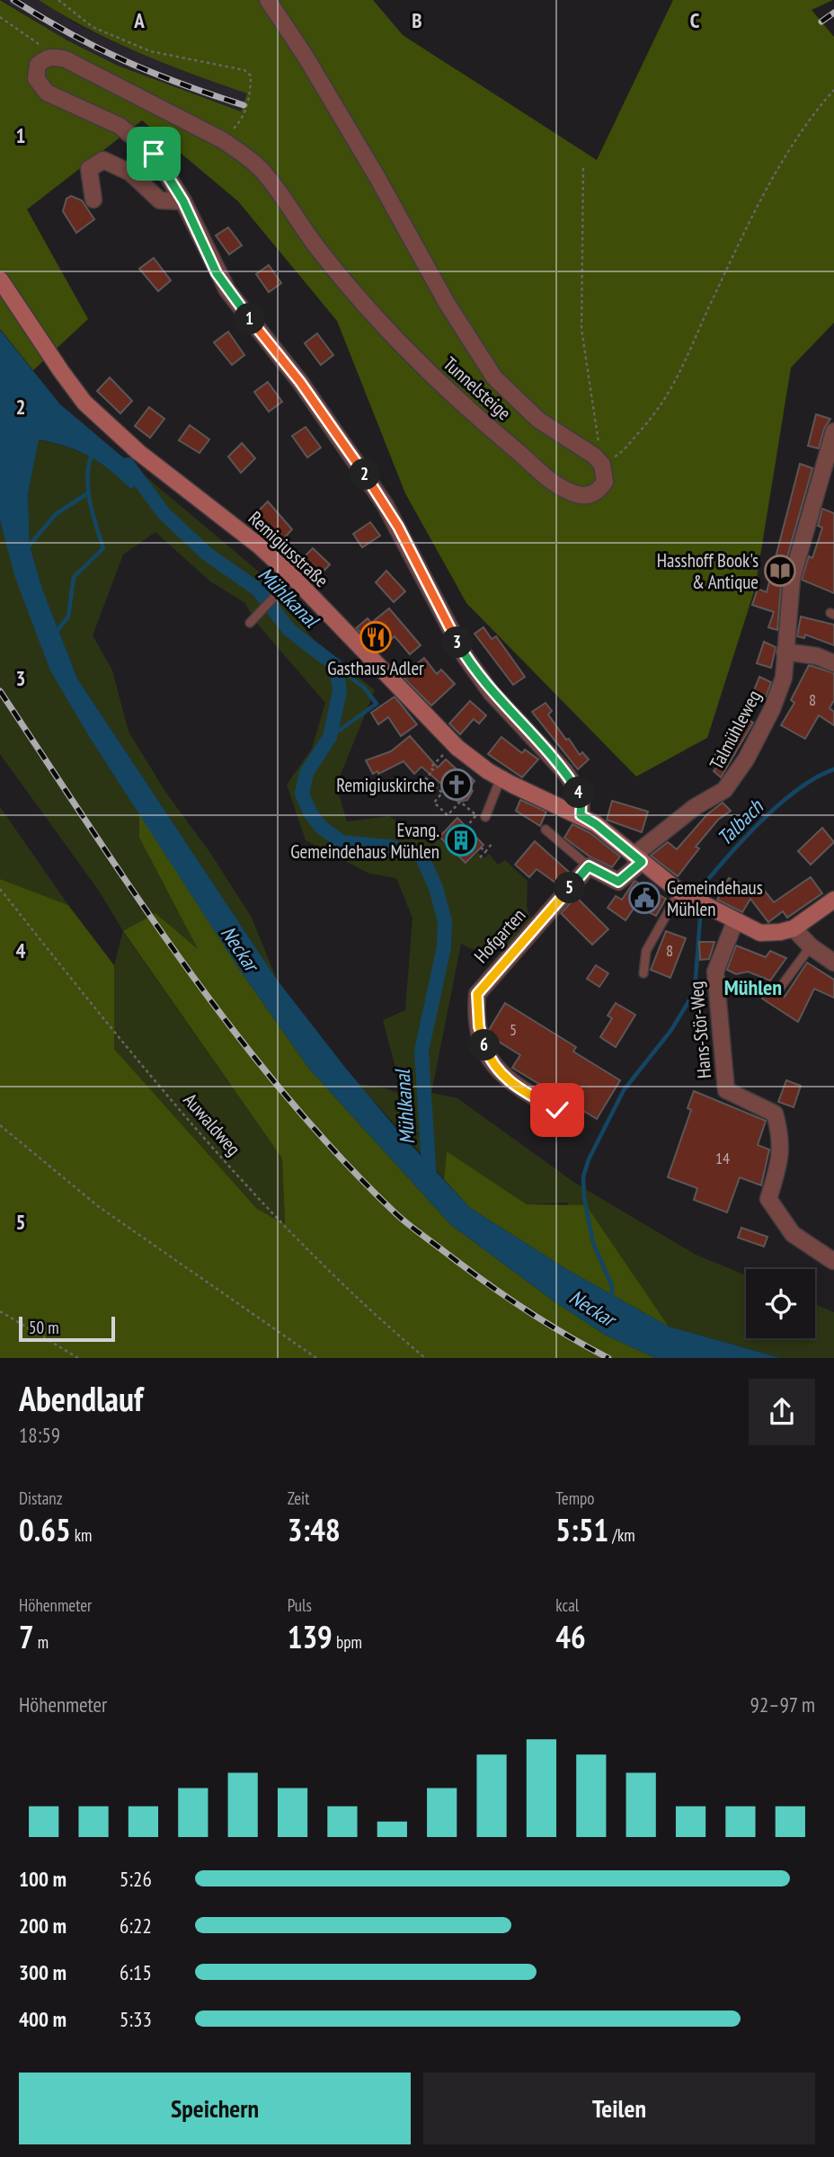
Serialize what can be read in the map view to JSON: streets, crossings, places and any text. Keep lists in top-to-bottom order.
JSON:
{
  "streets": {
    "main road": ["Remigiusstraße"],
    "street": [
      "Tunnelsteige",
      "Talmühleweg",
      "Hofgarten",
      "Hans-Stör-Weg"
    ],
    "path": ["Auwaldweg"]
  },
  "crossings": [
    ["Remigiusstraße", "Talmühleweg"],
    ["Remigiusstraße", "Hans-Stör-Weg"]
  ],
  "districts": ["Mühlen"],
  "water": ["Mühlkanal", "Talbach", "Neckar"],
  "places": {
    "library": ["Hasshoff Book's & Antique"],
    "restaurant": ["Gasthaus Adler"],
    "church": ["Remigiuskirche"],
    "building": ["Evang. Gemeindehaus Mühlen"],
    "public building": ["Gemeindehaus Mühlen"]
  },
  "house_numbers": [
    "8",
    "8",
    "5",
    "14"
  ],
  "scale_bar": "50 m",
  "page": {
    "pins": [
      "1",
      "2",
      "3",
      "4",
      "5",
      "6"
    ],
    "scale": "50 m",
    "heading": ["Abendlauf", "18:59"],
    "stats": [
      ["Distanz", "0.65 km"],
      ["Zeit", "3:48"],
      ["Tempo", "5:51 /km"],
      ["Höhenmeter", "7 m"],
      ["Puls", "139 bpm"],
      ["kcal", "46"]
    ],
    "chart": ["Höhenmeter", "92–97 m"],
    "list": [
      {
        "name": "100 m",
        "note": "5:26"
      },
      {
        "name": "200 m",
        "note": "6:22"
      },
      {
        "name": "300 m",
        "note": "6:15"
      },
      {
        "name": "400 m",
        "note": "5:33"
      }
    ],
    "buttons": ["Speichern", "Teilen"]
  },
  "grid": {
    "columns": ["A", "B", "C"],
    "rows": [
      "1",
      "2",
      "3",
      "4",
      "5"
    ]
  }
}
